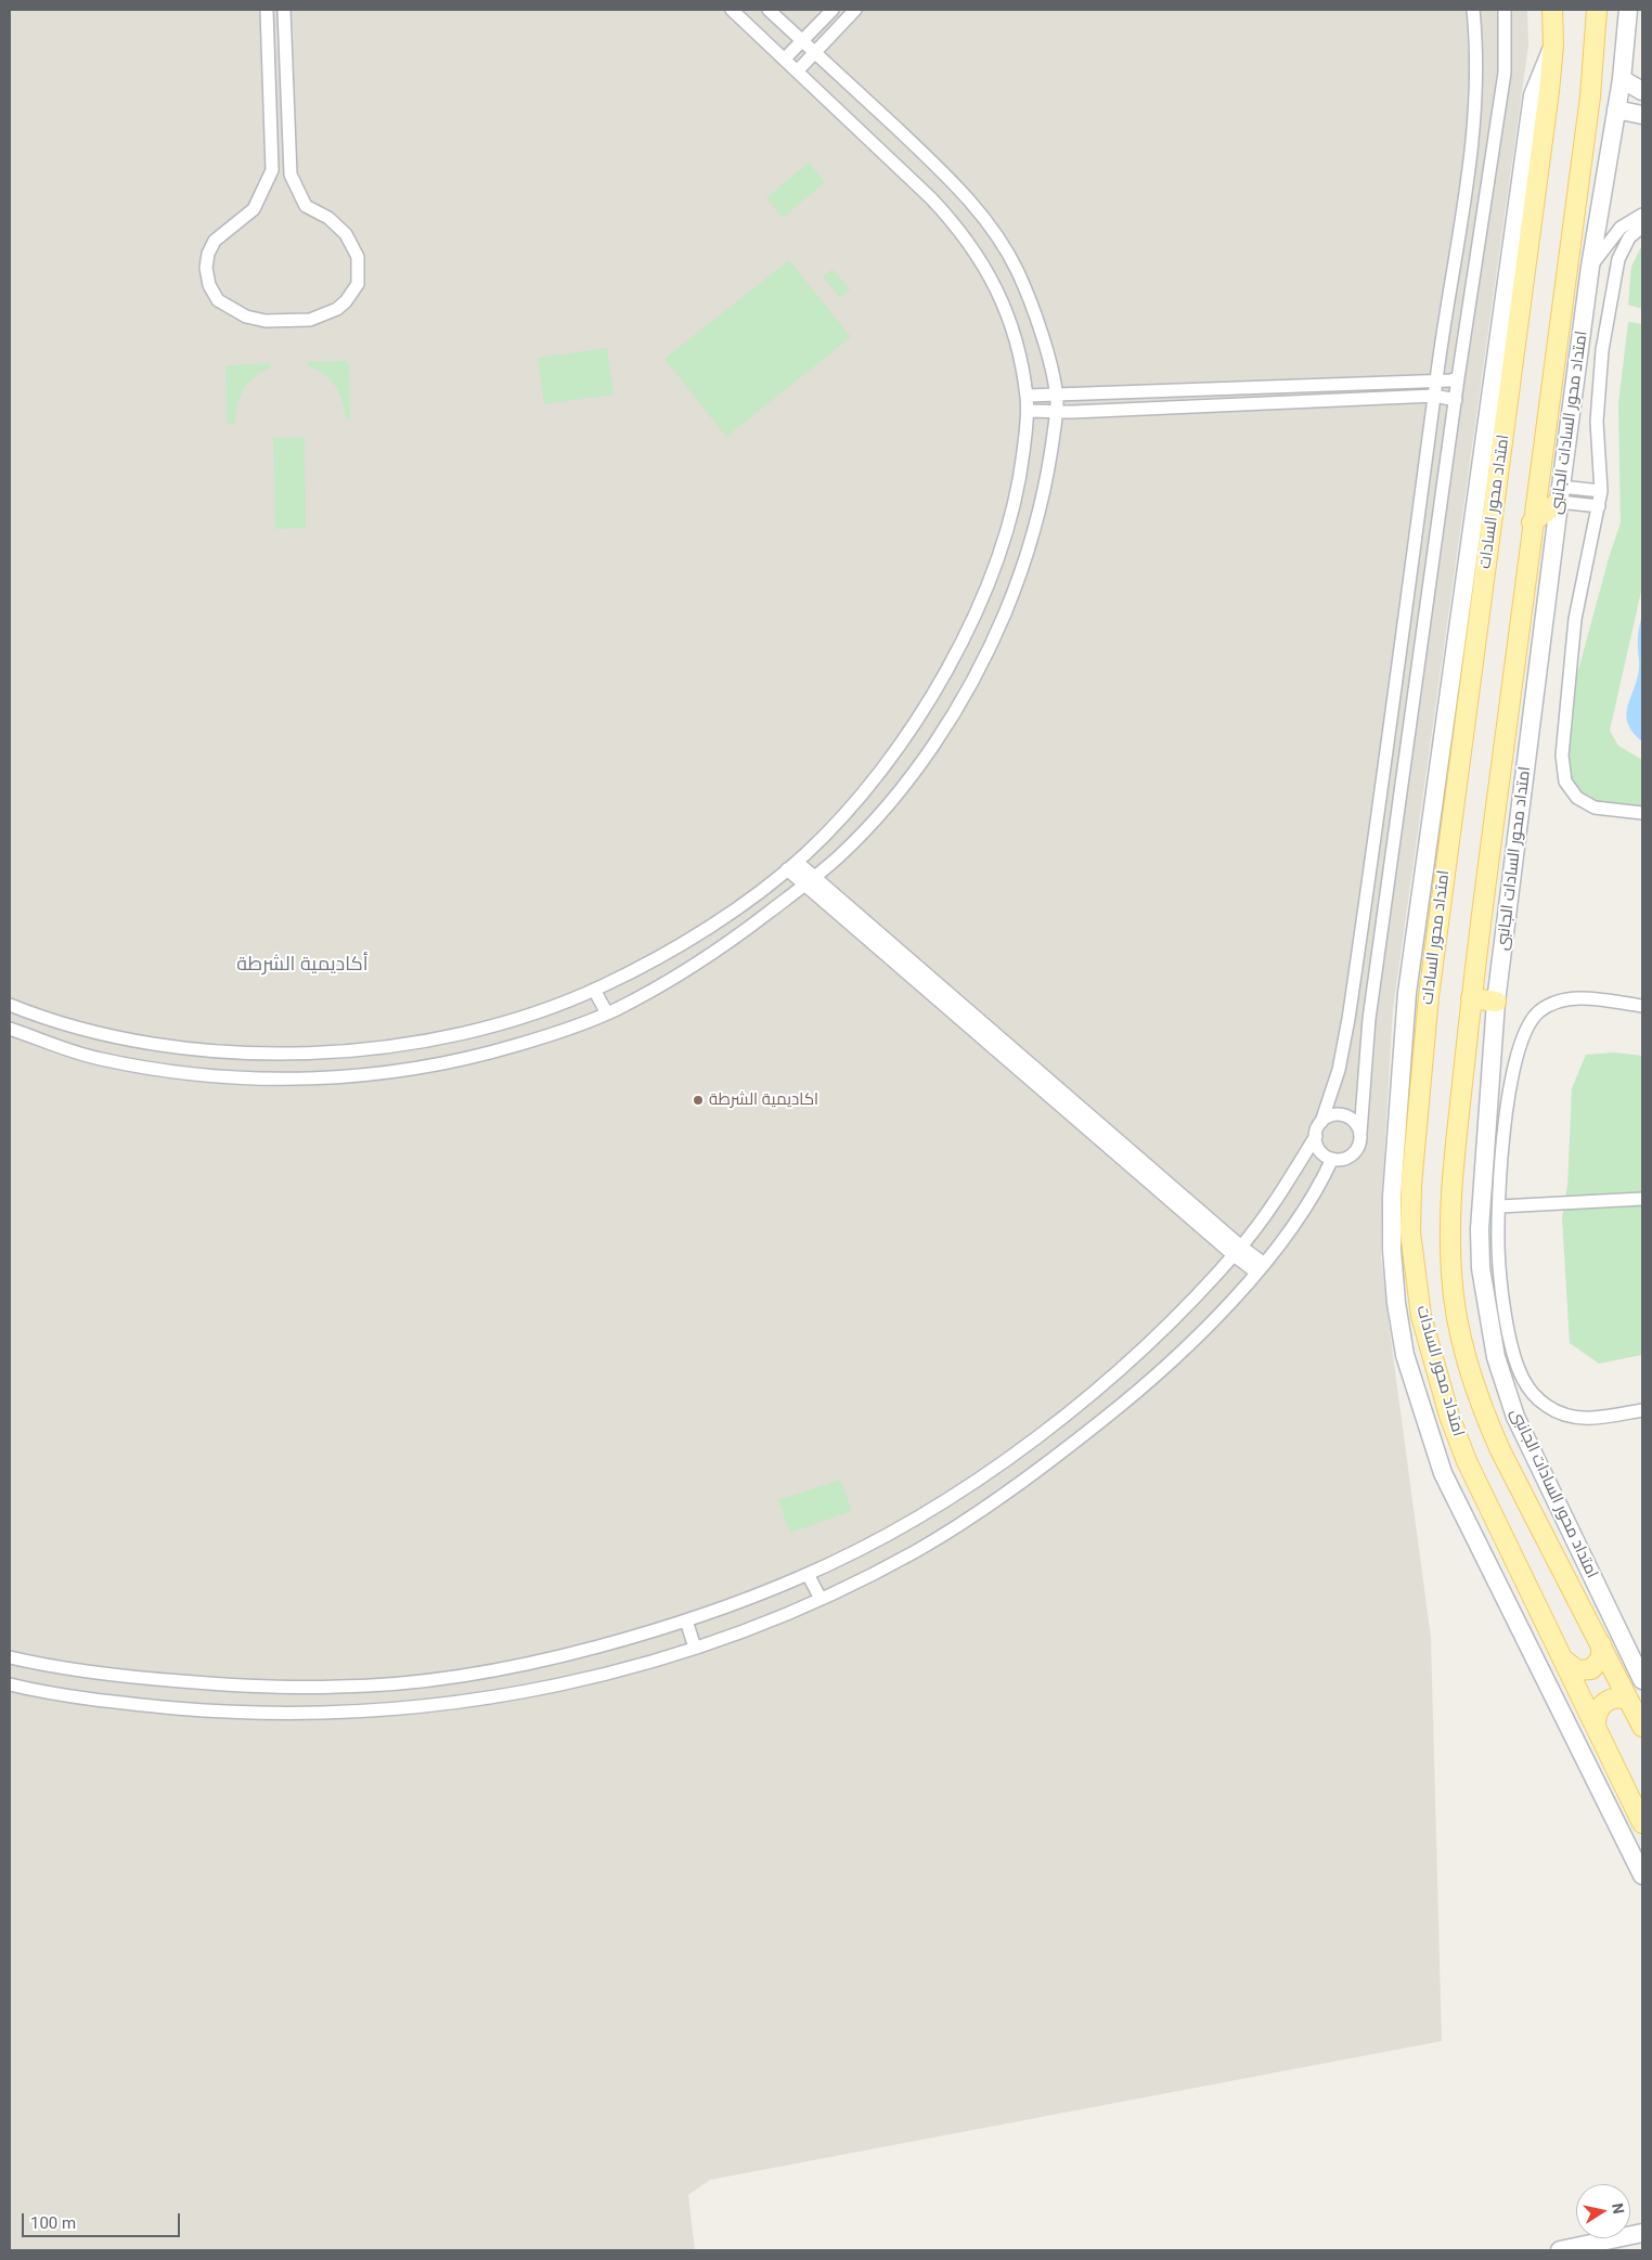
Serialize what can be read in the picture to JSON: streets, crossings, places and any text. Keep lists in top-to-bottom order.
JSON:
{
  "streets": {
    "main road": ["امتداد محور السادات"],
    "street": ["امتداد محور السادات الجانبى"]
  },
  "districts": ["أكاديمية الشرطة"],
  "places": ["اكاديمية الشرطة"],
  "scale_bar": "100 m",
  "north": "right"
}
